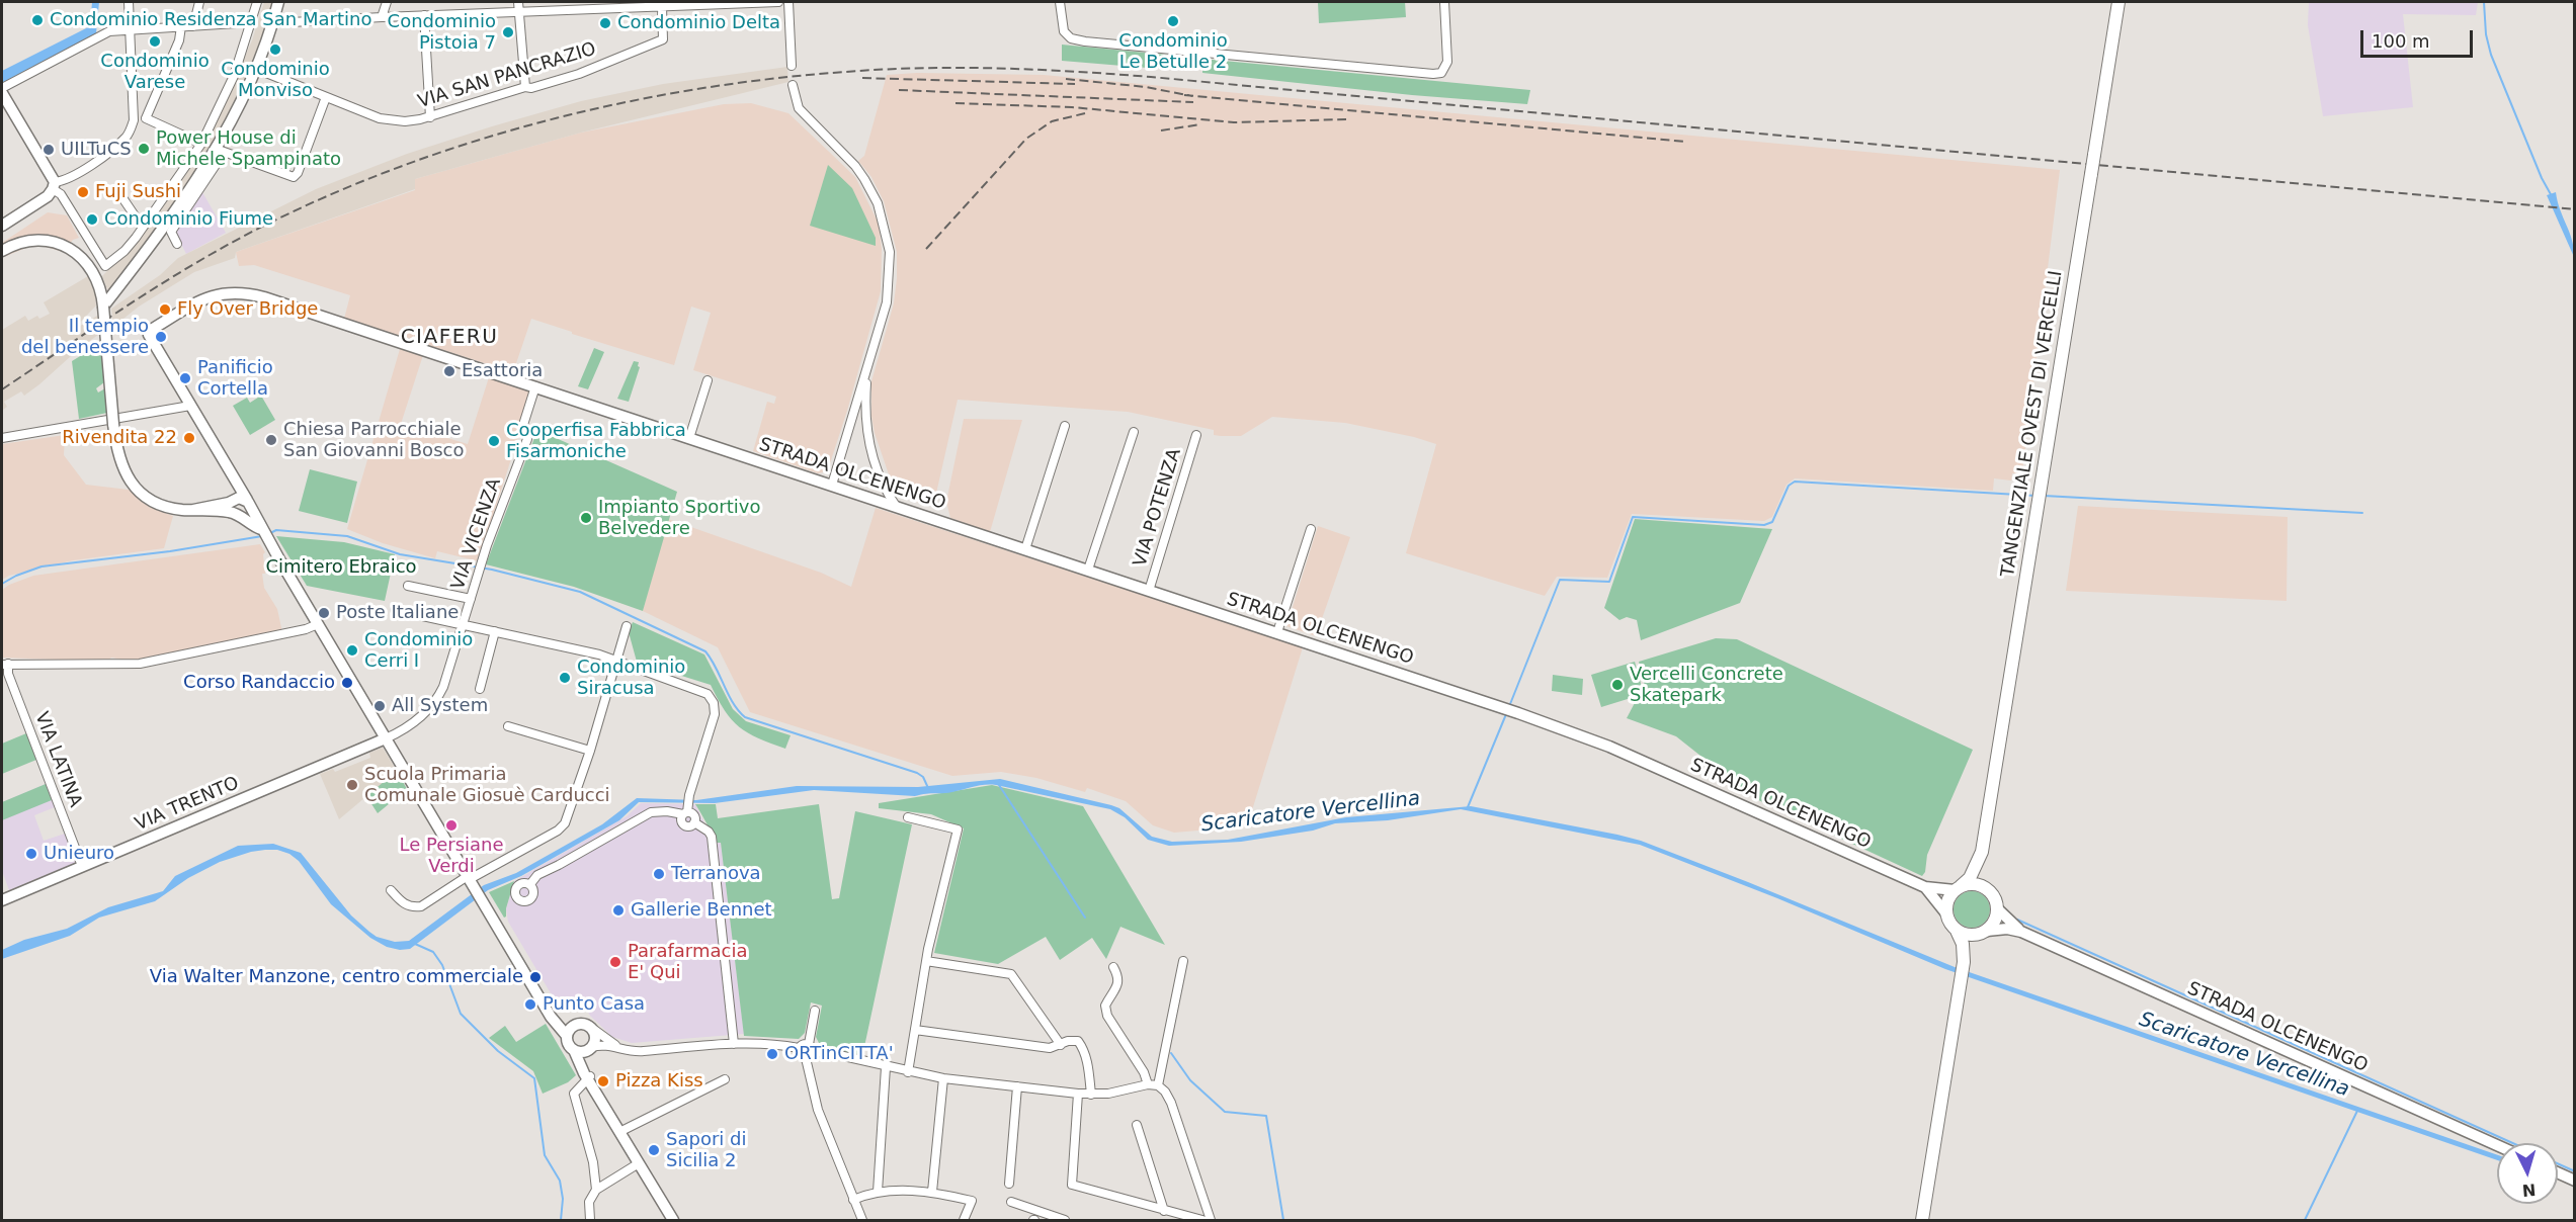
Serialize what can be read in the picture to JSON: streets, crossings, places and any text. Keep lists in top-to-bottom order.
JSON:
{
  "streets": {
    "main road": ["TANGENZIALE OVEST DI VERCELLI"],
    "street": [
      "VIA SAN PANCRAZIO",
      "STRADA OLCENENGO",
      "VIA POTENZA",
      "VIA VICENZA",
      "VIA LATINA",
      "VIA TRENTO"
    ]
  },
  "crossings": [
    ["TANGENZIALE OVEST DI VERCELLI", "STRADA OLCENENGO"],
    ["STRADA OLCENENGO", "VIA POTENZA"],
    ["STRADA OLCENENGO", "VIA VICENZA"],
    ["VIA VICENZA", "VIA TRENTO"],
    ["VIA LATINA", "VIA TRENTO"]
  ],
  "districts": ["CIAFERU"],
  "water": ["Scaricatore Vercellina"],
  "parks": ["Cimitero Ebraico"],
  "places": [
    "Condominio Residenza San Martino",
    "Condominio Le Betulle 2",
    "Condominio Delta",
    "Condominio Pistoia 7",
    "Condominio Varese",
    "Condominio Monviso",
    "Power House di Michele Spampinato",
    "UILTuCS",
    "Fuji Sushi",
    "Condominio Fiume",
    "Fly Over Bridge",
    "Il tempio del benessere",
    "Esattoria",
    "Panificio Cortella",
    "Rivendita 22",
    "Chiesa Parrocchiale San Giovanni Bosco",
    "Cooperfisa Fabbrica Fisarmoniche",
    "Impianto Sportivo Belvedere",
    "Poste Italiane",
    "Condominio Cerri I",
    "Condominio Siracusa",
    "Corso Randaccio",
    "Vercelli Concrete Skatepark",
    "All System",
    "Scuola Primaria Comunale Giosuè Carducci",
    "Le Persiane Verdi",
    "Unieuro",
    "Terranova",
    "Gallerie Bennet",
    "Parafarmacia E' Qui",
    "Via Walter Manzone, centro commerciale",
    "Punto Casa",
    "ORTinCITTA'",
    "Pizza Kiss",
    "Sapori di Sicilia 2"
  ],
  "scale_bar": "100 m",
  "north": "bottom"
}
